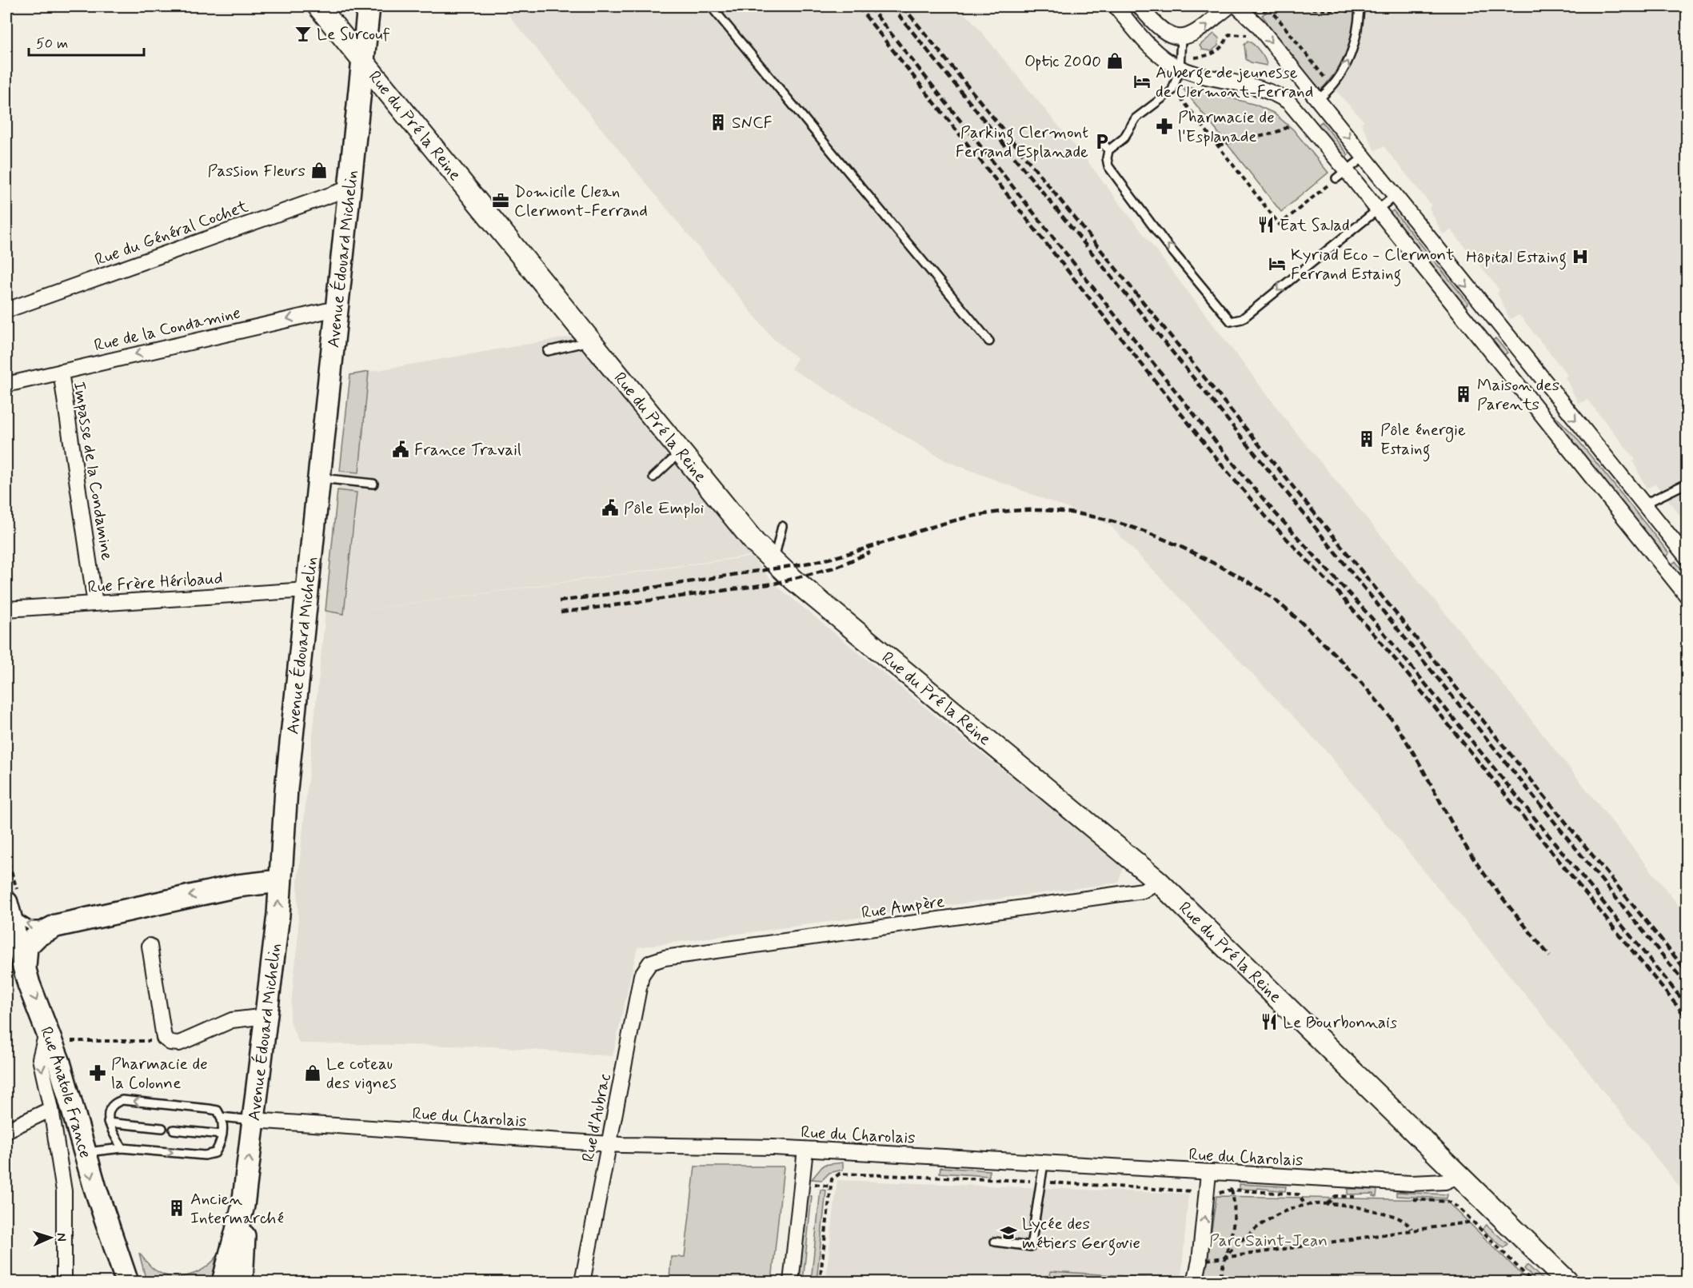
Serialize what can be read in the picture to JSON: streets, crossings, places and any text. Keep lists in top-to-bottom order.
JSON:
{
  "streets": {
    "main road": ["Rue du Pré la Reine", "Avenue Édouard Michelin", "Rue Anatole France"],
    "street": [
      "Rue du Général Cochet",
      "Rue de la Condamine",
      "Impasse de la Condamine",
      "Rue Frère Héribaud",
      "Rue Ampère",
      "Rue du Charolais",
      "Rue d'Aubrac"
    ]
  },
  "crossings": [
    ["Rue du Pré la Reine", "Avenue Édouard Michelin"],
    ["Rue du Pré la Reine", "Rue Ampère"],
    ["Rue du Pré la Reine", "Rue du Charolais"],
    ["Rue du Général Cochet", "Avenue Édouard Michelin"],
    ["Avenue Édouard Michelin", "Rue de la Condamine"],
    ["Avenue Édouard Michelin", "Rue Frère Héribaud"],
    ["Avenue Édouard Michelin", "Rue du Charolais"],
    ["Rue de la Condamine", "Impasse de la Condamine"],
    ["Impasse de la Condamine", "Rue Frère Héribaud"],
    ["Rue Ampère", "Rue d'Aubrac"],
    ["Rue du Charolais", "Rue d'Aubrac"]
  ],
  "one_way": ["Rue de la Condamine", "Rue Anatole France"],
  "parks": ["Parc Saint-Jean"],
  "places": {
    "bar": ["Le Surcouf"],
    "shop": ["Optic 2000", "Passion Fleurs", "Le coteau des vignes"],
    "hotel": ["Auberge de jeunesse de Clermont-Ferrand", "Kyriad Eco - Clermont Ferrand Estaing"],
    "building": [
      "SNCF",
      "Maison des Parents",
      "Pôle énergie Estaing",
      "Ancien Intermarché"
    ],
    "pharmacy": ["Pharmacie de l'Esplanade", "Pharmacie de la Colonne"],
    "parking": ["Parking Clermont Ferrand Esplanade"],
    "office": ["Domicile Clean Clermont-Ferrand"],
    "restaurant": ["Eat Salad", "Le Bourbonnais"],
    "hospital": ["Hôpital Estaing"],
    "public building": ["France Travail", "Pôle Emploi"],
    "school or university": ["Lycée des métiers Gergovie"]
  },
  "scale_bar": "50 m",
  "north": "right"
}
